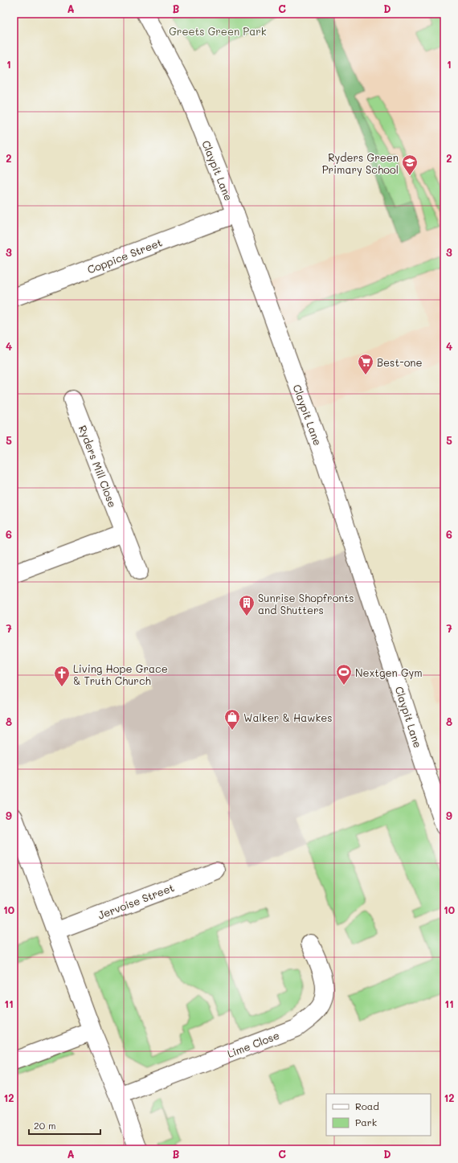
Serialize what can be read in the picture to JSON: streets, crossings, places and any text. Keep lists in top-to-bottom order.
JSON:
{
  "streets": {
    "street": [
      "Claypit Lane",
      "Coppice Street",
      "Ryders Mill Close",
      "Jervoise Street",
      "Lime Close"
    ]
  },
  "crossings": [
    ["Claypit Lane", "Coppice Street"]
  ],
  "parks": ["Greets Green Park"],
  "places": {
    "school or university": ["Ryders Green Primary School"],
    "supermarket": ["Best-one"],
    "building": ["Sunrise Shopfronts and Shutters"],
    "sports": ["Nextgen Gym"],
    "church": ["Living Hope Grace & Truth Church"],
    "shop": ["Walker & Hawkes"]
  },
  "legend": ["Road", "Park"],
  "scale_bar": "20 m",
  "grid": {
    "columns": [
      "A",
      "B",
      "C",
      "D"
    ],
    "rows": [
      "1",
      "2",
      "3",
      "4",
      "5",
      "6",
      "7",
      "8",
      "9",
      "10",
      "11",
      "12"
    ]
  }
}
